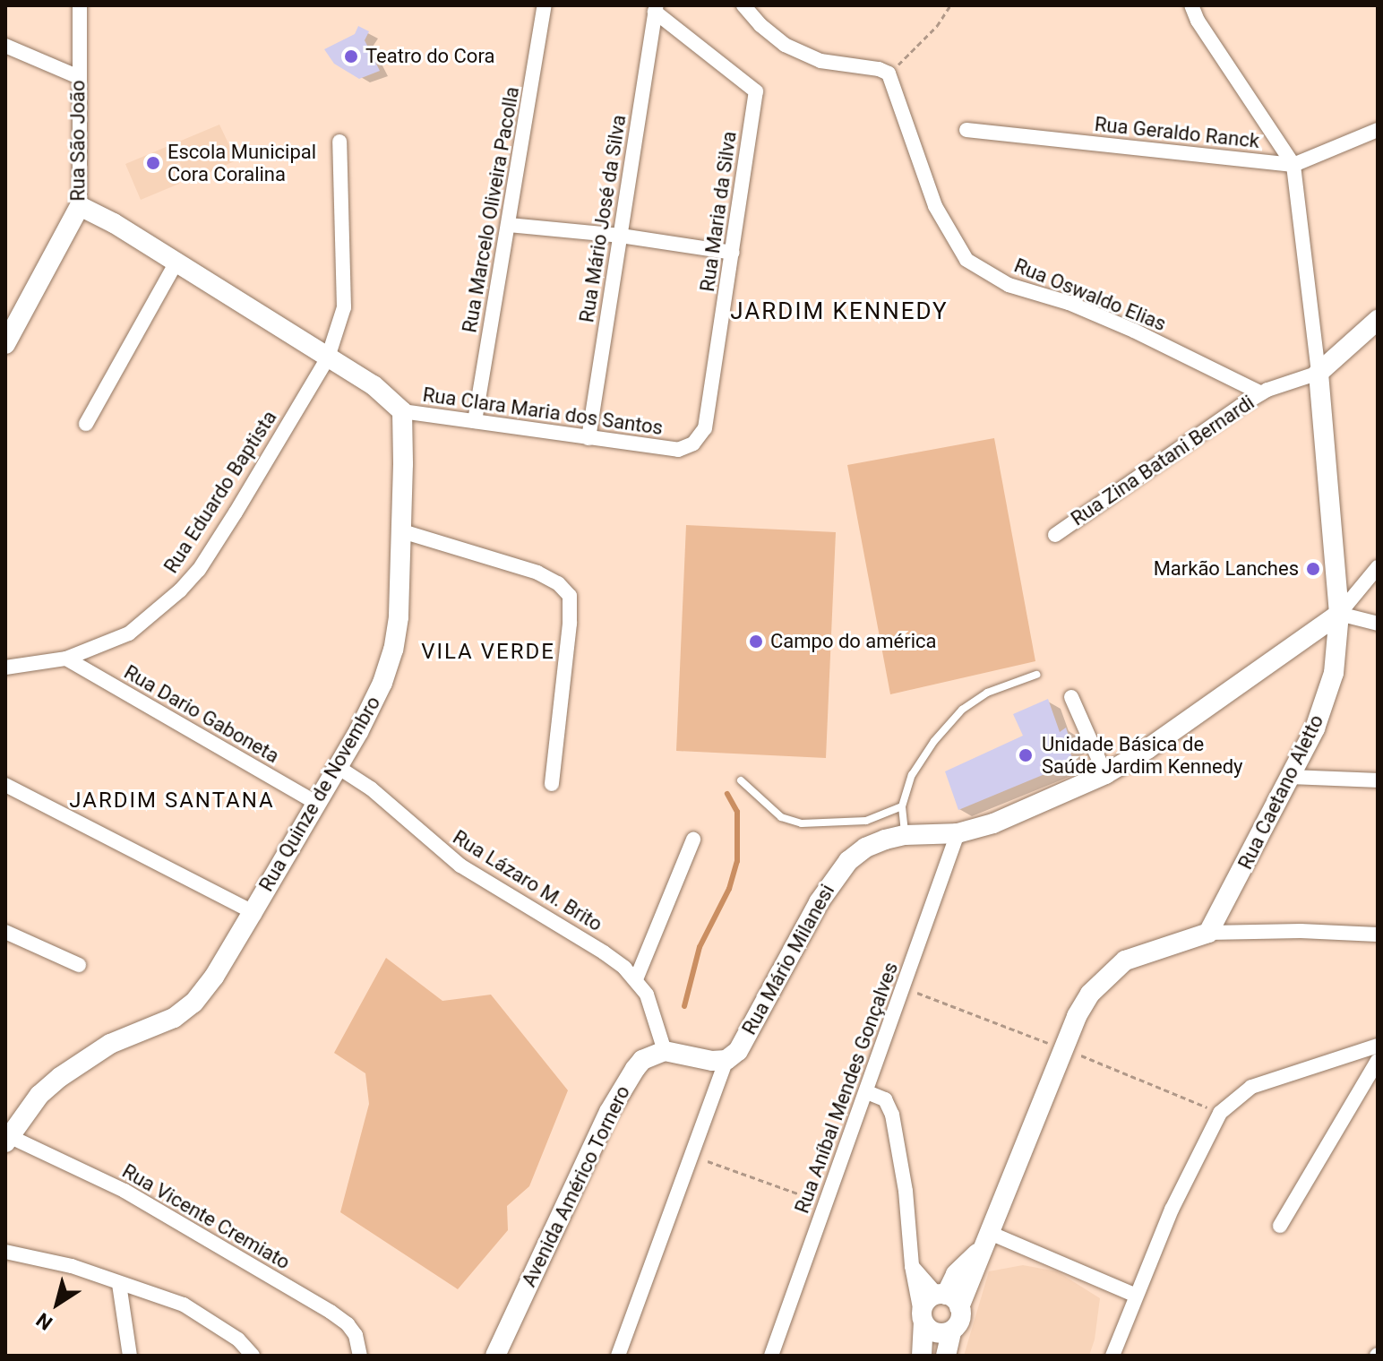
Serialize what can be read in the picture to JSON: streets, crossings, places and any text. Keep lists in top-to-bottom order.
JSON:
{
  "streets": {
    "street": [
      "Rua Geraldo Ranck",
      "Rua São João",
      "Rua Marcelo Oliveira Pacolla",
      "Rua Maria da Silva",
      "Rua Mário José da Silva",
      "Rua Oswaldo Elias",
      "Rua Clara Maria dos Santos",
      "Rua Zina Batani Bernardi",
      "Rua Eduardo Baptista",
      "Rua Dario Gaboneta",
      "Rua Caetano Aletto",
      "Rua Quinze de Novembro",
      "Rua Lázaro M. Brito",
      "Rua Mário Milanesi",
      "Rua Aníbal Mendes Gonçalves",
      "Avenida Américo Tornero",
      "Rua Vicente Cremiato"
    ]
  },
  "crossings": [
    ["Rua Geraldo Ranck", "Rua Caetano Aletto"],
    ["Rua Marcelo Oliveira Pacolla", "Rua Clara Maria dos Santos"],
    ["Rua Maria da Silva", "Rua Mário José da Silva"],
    ["Rua Maria da Silva", "Rua Clara Maria dos Santos"],
    ["Rua Mário José da Silva", "Rua Clara Maria dos Santos"],
    ["Rua Oswaldo Elias", "Rua Zina Batani Bernardi"],
    ["Rua Clara Maria dos Santos", "Rua Quinze de Novembro"],
    ["Rua Zina Batani Bernardi", "Rua Caetano Aletto"],
    ["Rua Eduardo Baptista", "Rua Dario Gaboneta"],
    ["Rua Dario Gaboneta", "Rua Quinze de Novembro"],
    ["Rua Caetano Aletto", "Rua Mário Milanesi"],
    ["Rua Quinze de Novembro", "Rua Lázaro M. Brito"],
    ["Rua Quinze de Novembro", "Rua Vicente Cremiato"],
    ["Rua Lázaro M. Brito", "Avenida Américo Tornero"],
    ["Rua Mário Milanesi", "Rua Aníbal Mendes Gonçalves"]
  ],
  "districts": ["JARDIM KENNEDY", "VILA VERDE", "JARDIM SANTANA"],
  "places": [
    "Teatro do Cora",
    "Escola Municipal Cora Coralina",
    "Markão Lanches",
    "Campo do américa",
    "Unidade Básica de Saúde Jardim Kennedy"
  ],
  "north": "bottom left"
}
